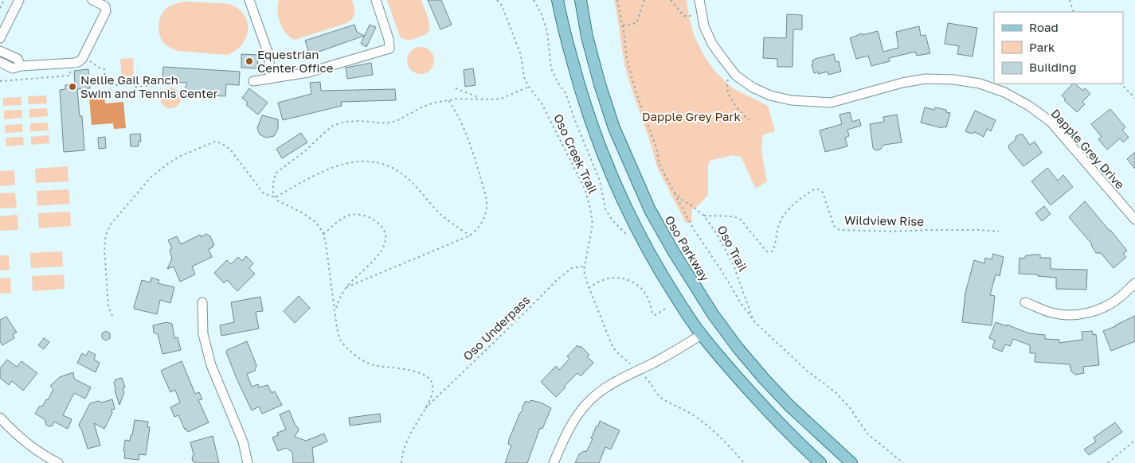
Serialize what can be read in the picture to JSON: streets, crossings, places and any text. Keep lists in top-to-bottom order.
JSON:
{
  "streets": {
    "main road": ["Oso Parkway"],
    "street": ["Dapple Grey Drive"],
    "path": [
      "Oso Creek Trail",
      "Wildview Rise",
      "Oso Trail",
      "Oso Underpass"
    ]
  },
  "crossings": [
    ["Oso Creek Trail", "Oso Underpass"],
    ["Wildview Rise", "Oso Trail"]
  ],
  "parks": ["Dapple Grey Park"],
  "places": ["Equestrian Center Office", "Nellie Gail Ranch Swim and Tennis Center"],
  "legend": ["Road", "Park", "Building"]
}
